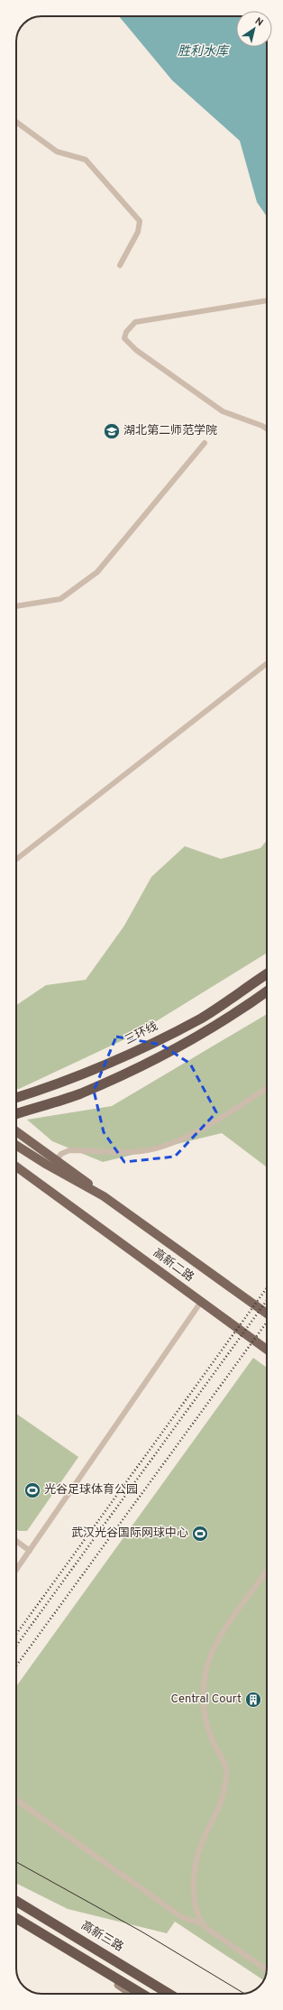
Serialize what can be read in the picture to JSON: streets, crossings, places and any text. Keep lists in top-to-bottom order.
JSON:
{
  "streets": {
    "highway": ["三环线", "高新三路"],
    "main road": ["高新二路"]
  },
  "water": ["胜利水库"],
  "places": {
    "school or university": ["湖北第二师范学院"],
    "sports": ["光谷足球体育公园", "武汉光谷国际网球中心"],
    "building": ["Central Court"]
  },
  "north": "top right"
}
